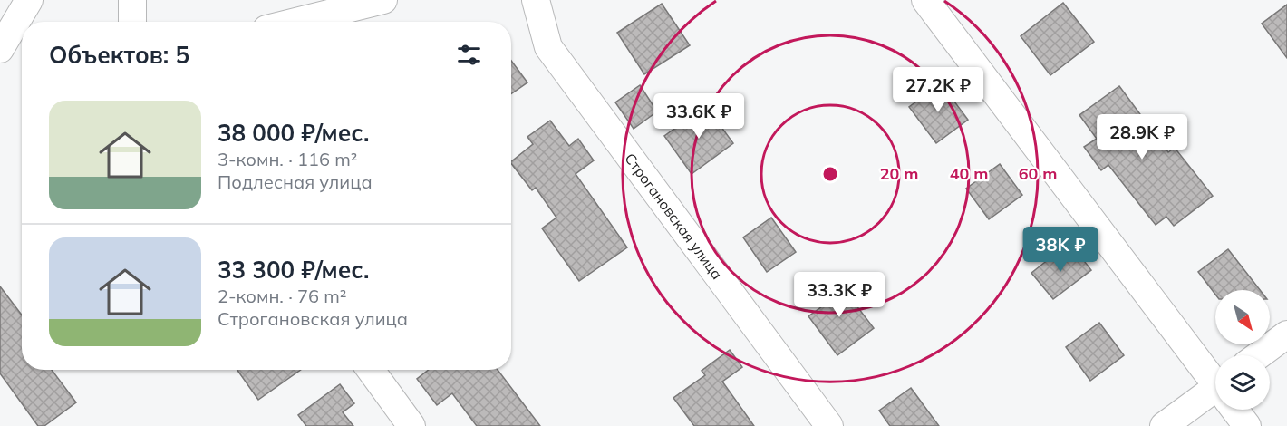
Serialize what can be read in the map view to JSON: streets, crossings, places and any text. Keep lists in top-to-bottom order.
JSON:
{
  "streets": {
    "street": ["Строгановская улица"]
  },
  "north": "bottom right",
  "page": {
    "heading": "Объектов: 5",
    "price": [
      "27.2K ₽",
      "33.6K ₽",
      "28.9K ₽",
      "38K ₽",
      "33.3K ₽"
    ],
    "list": [
      {
        "name": "38 000 ₽/мес.",
        "note": "3-комн. · 116 m² · Подлесная улица"
      },
      {
        "name": "33 300 ₽/мес.",
        "note": "2-комн. · 76 m² · Строгановская улица"
      }
    ]
  },
  "rings": ["20 m", "40 m", "60 m"]
}
